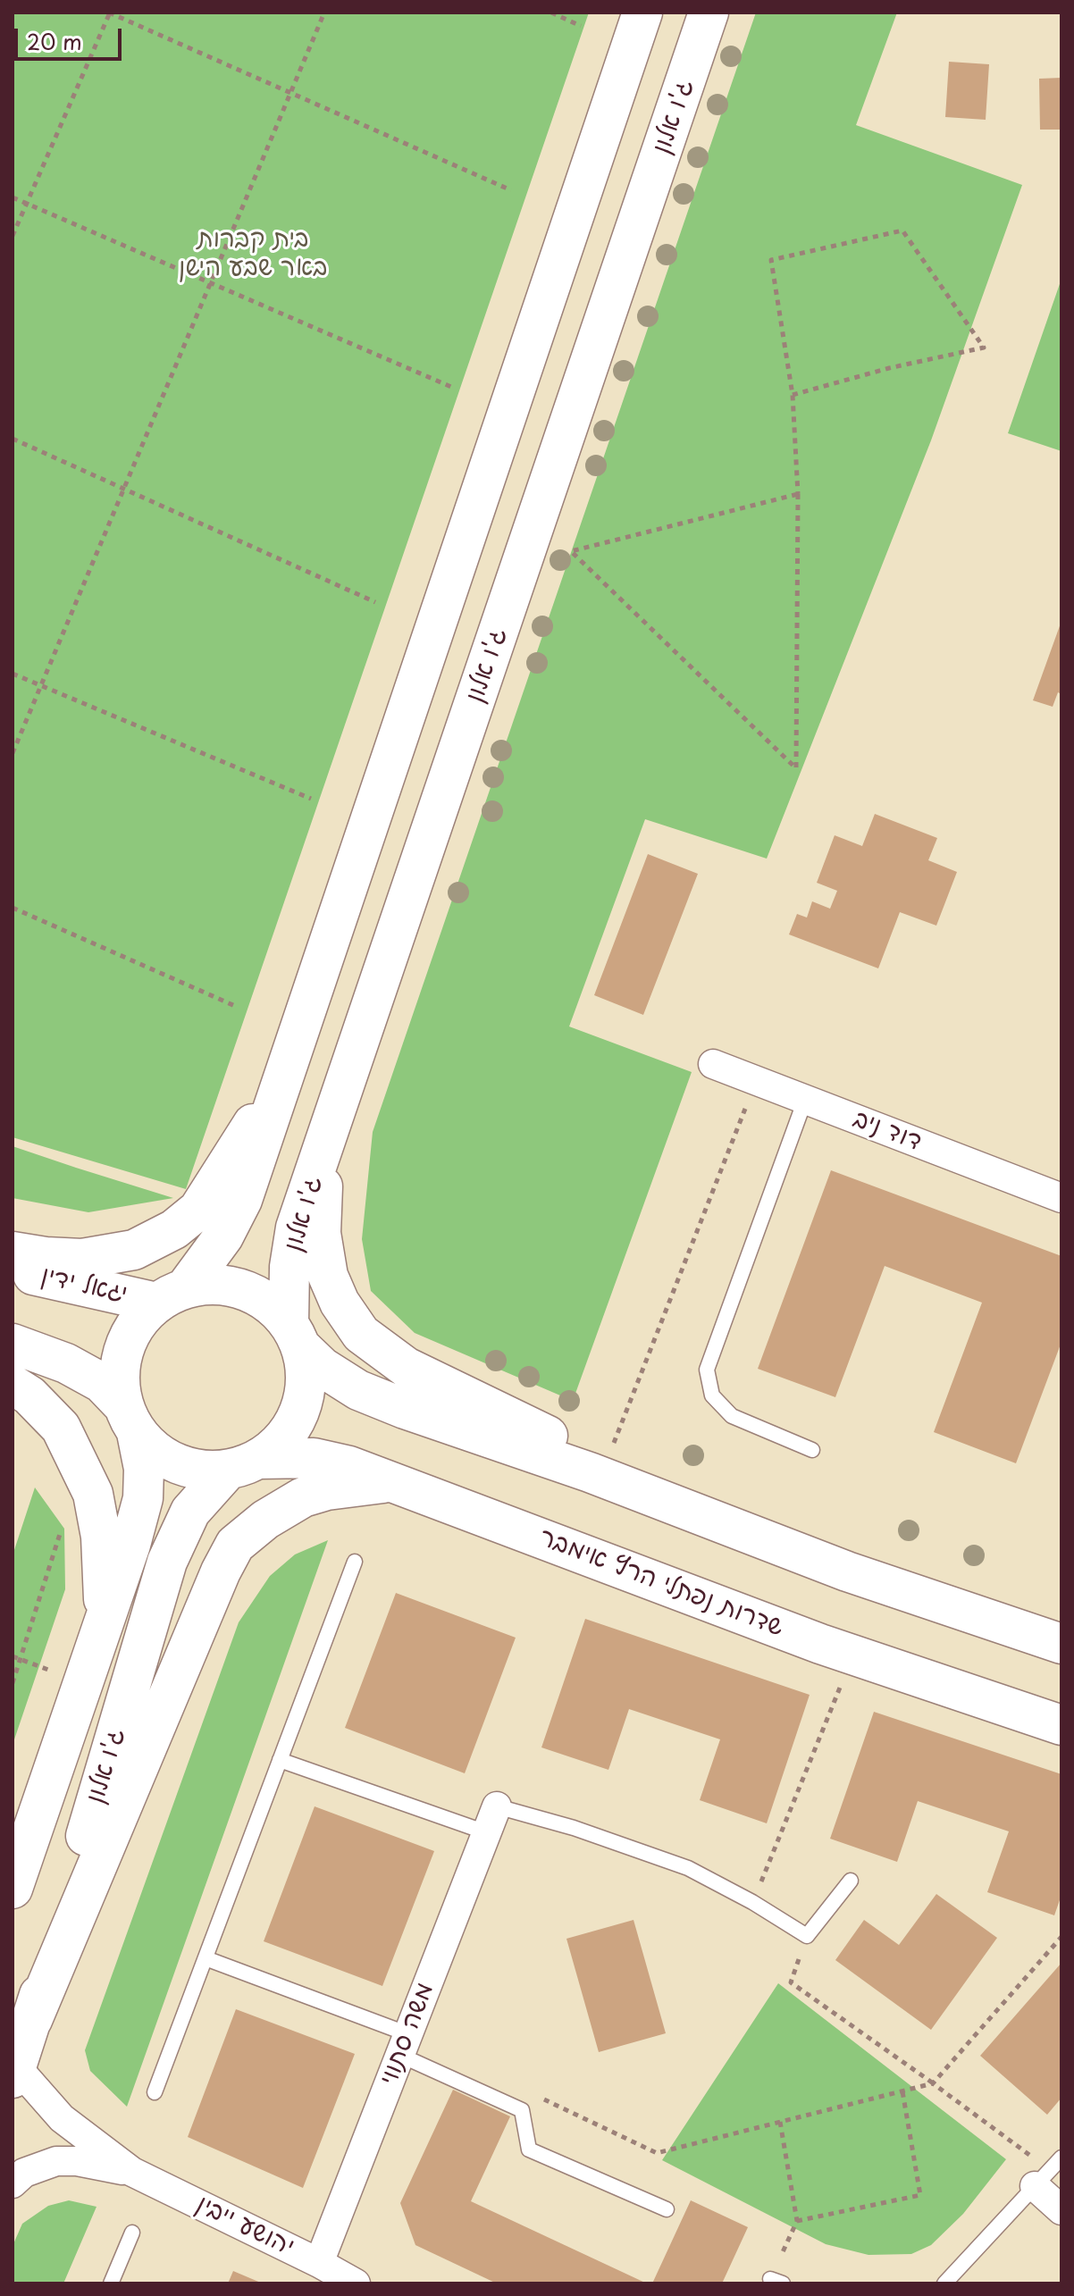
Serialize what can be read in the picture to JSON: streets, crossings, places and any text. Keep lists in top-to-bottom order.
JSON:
{
  "streets": {
    "main road": ["ג'ו אלון", "יגאל ידין", "שדרות נפתלי הרץ אימבר"],
    "street": ["דוד ניב", "משה סתווי", "יהושע ייבין"]
  },
  "crossings": [
    ["ג'ו אלון", "יגאל ידין"],
    ["ג'ו אלון", "שדרות נפתלי הרץ אימבר"],
    ["ג'ו אלון", "יהושע ייבין"],
    ["יגאל ידין", "שדרות נפתלי הרץ אימבר"],
    ["משה סתווי", "יהושע ייבין"]
  ],
  "parks": ["בית קברות באר שבע הישן"],
  "scale_bar": "20 m"
}
